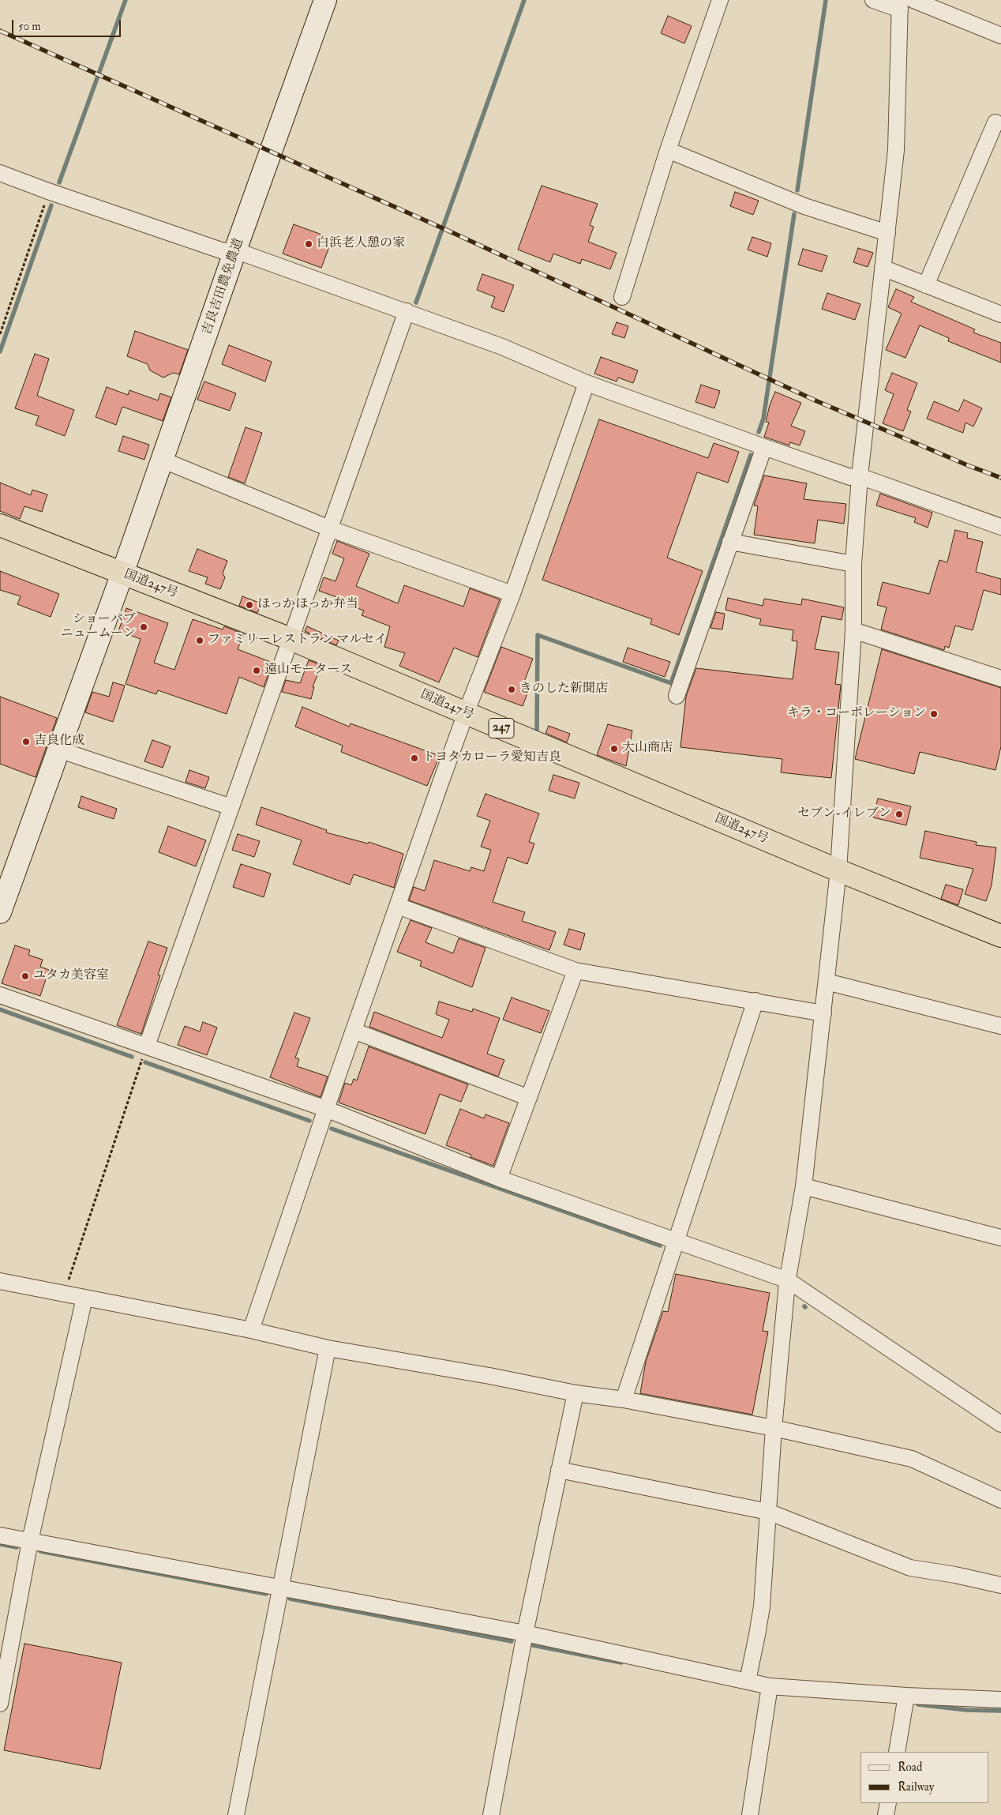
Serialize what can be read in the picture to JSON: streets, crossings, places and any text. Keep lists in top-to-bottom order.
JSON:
{
  "streets": {
    "highway": ["国道247号", "247"],
    "street": ["吉良吉田農免農道"]
  },
  "crossings": [
    ["吉良吉田農免農道", "国道247号"]
  ],
  "places": [
    "白浜老人憩の家",
    "ほっかほっか弁当",
    "ショーパブ ニュームーン",
    "ファミリーレストラン マルセイ",
    "遠山モータース",
    "きのした新聞店",
    "キラ・コーポレーション",
    "吉良化成",
    "大山商店",
    "トヨタカローラ愛知吉良",
    "セブン-イレブン",
    "ユタカ美容室"
  ],
  "legend": ["Road", "Railway"],
  "scale_bar": "50 m"
}
